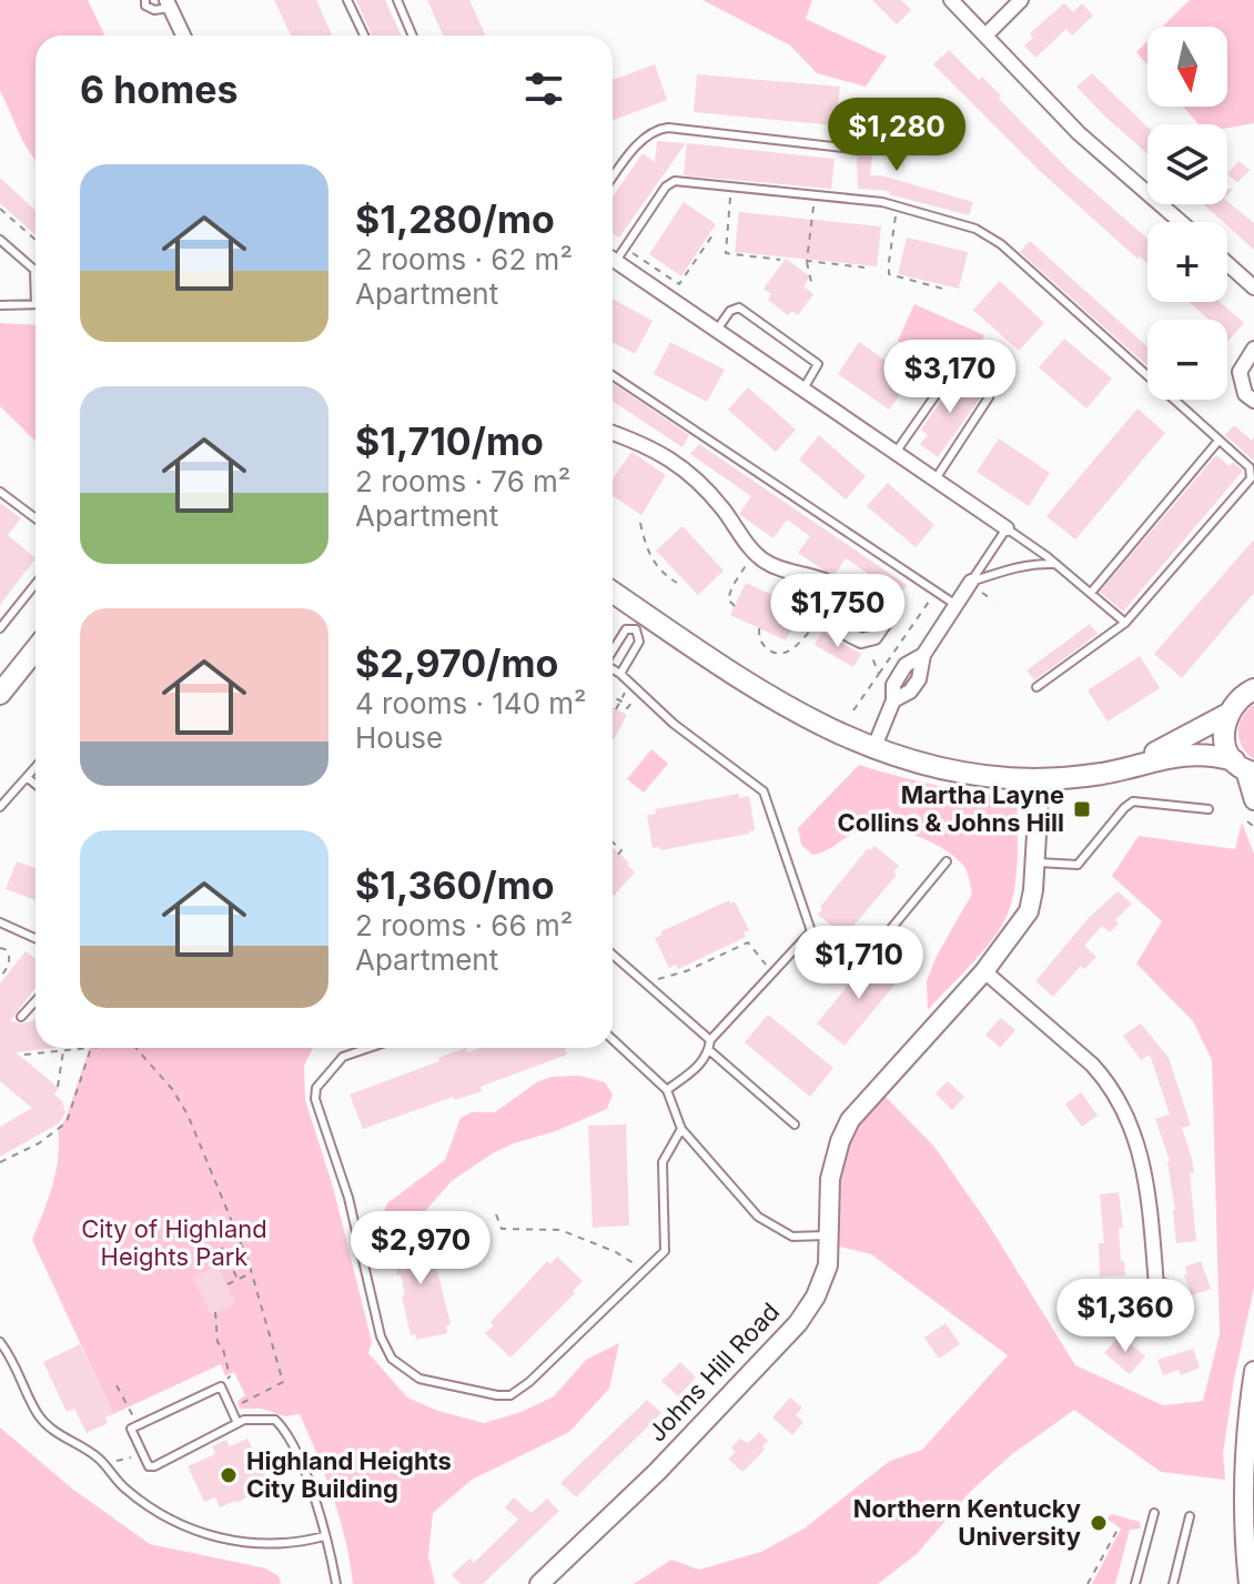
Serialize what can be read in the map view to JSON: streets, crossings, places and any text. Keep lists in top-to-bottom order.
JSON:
{
  "streets": {
    "street": ["Johns Hill Road"]
  },
  "parks": ["City of Highland Heights Park"],
  "places": {
    "transit": ["Martha Layne Collins & Johns Hill"],
    "other": ["Highland Heights City Building", "Northern Kentucky University"]
  },
  "north": "bottom",
  "page": {
    "map_buttons": ["+", "−"],
    "heading": "6 homes",
    "price": [
      "$1,280",
      "$3,170",
      "$1,750",
      "$1,710",
      "$2,970",
      "$1,360"
    ],
    "list": [
      {
        "name": "$1,280/mo",
        "note": "2 rooms · 62 m² · Apartment"
      },
      {
        "name": "$1,710/mo",
        "note": "2 rooms · 76 m² · Apartment"
      },
      {
        "name": "$2,970/mo",
        "note": "4 rooms · 140 m² · House"
      },
      {
        "name": "$1,360/mo",
        "note": "2 rooms · 66 m² · Apartment"
      }
    ]
  }
}
